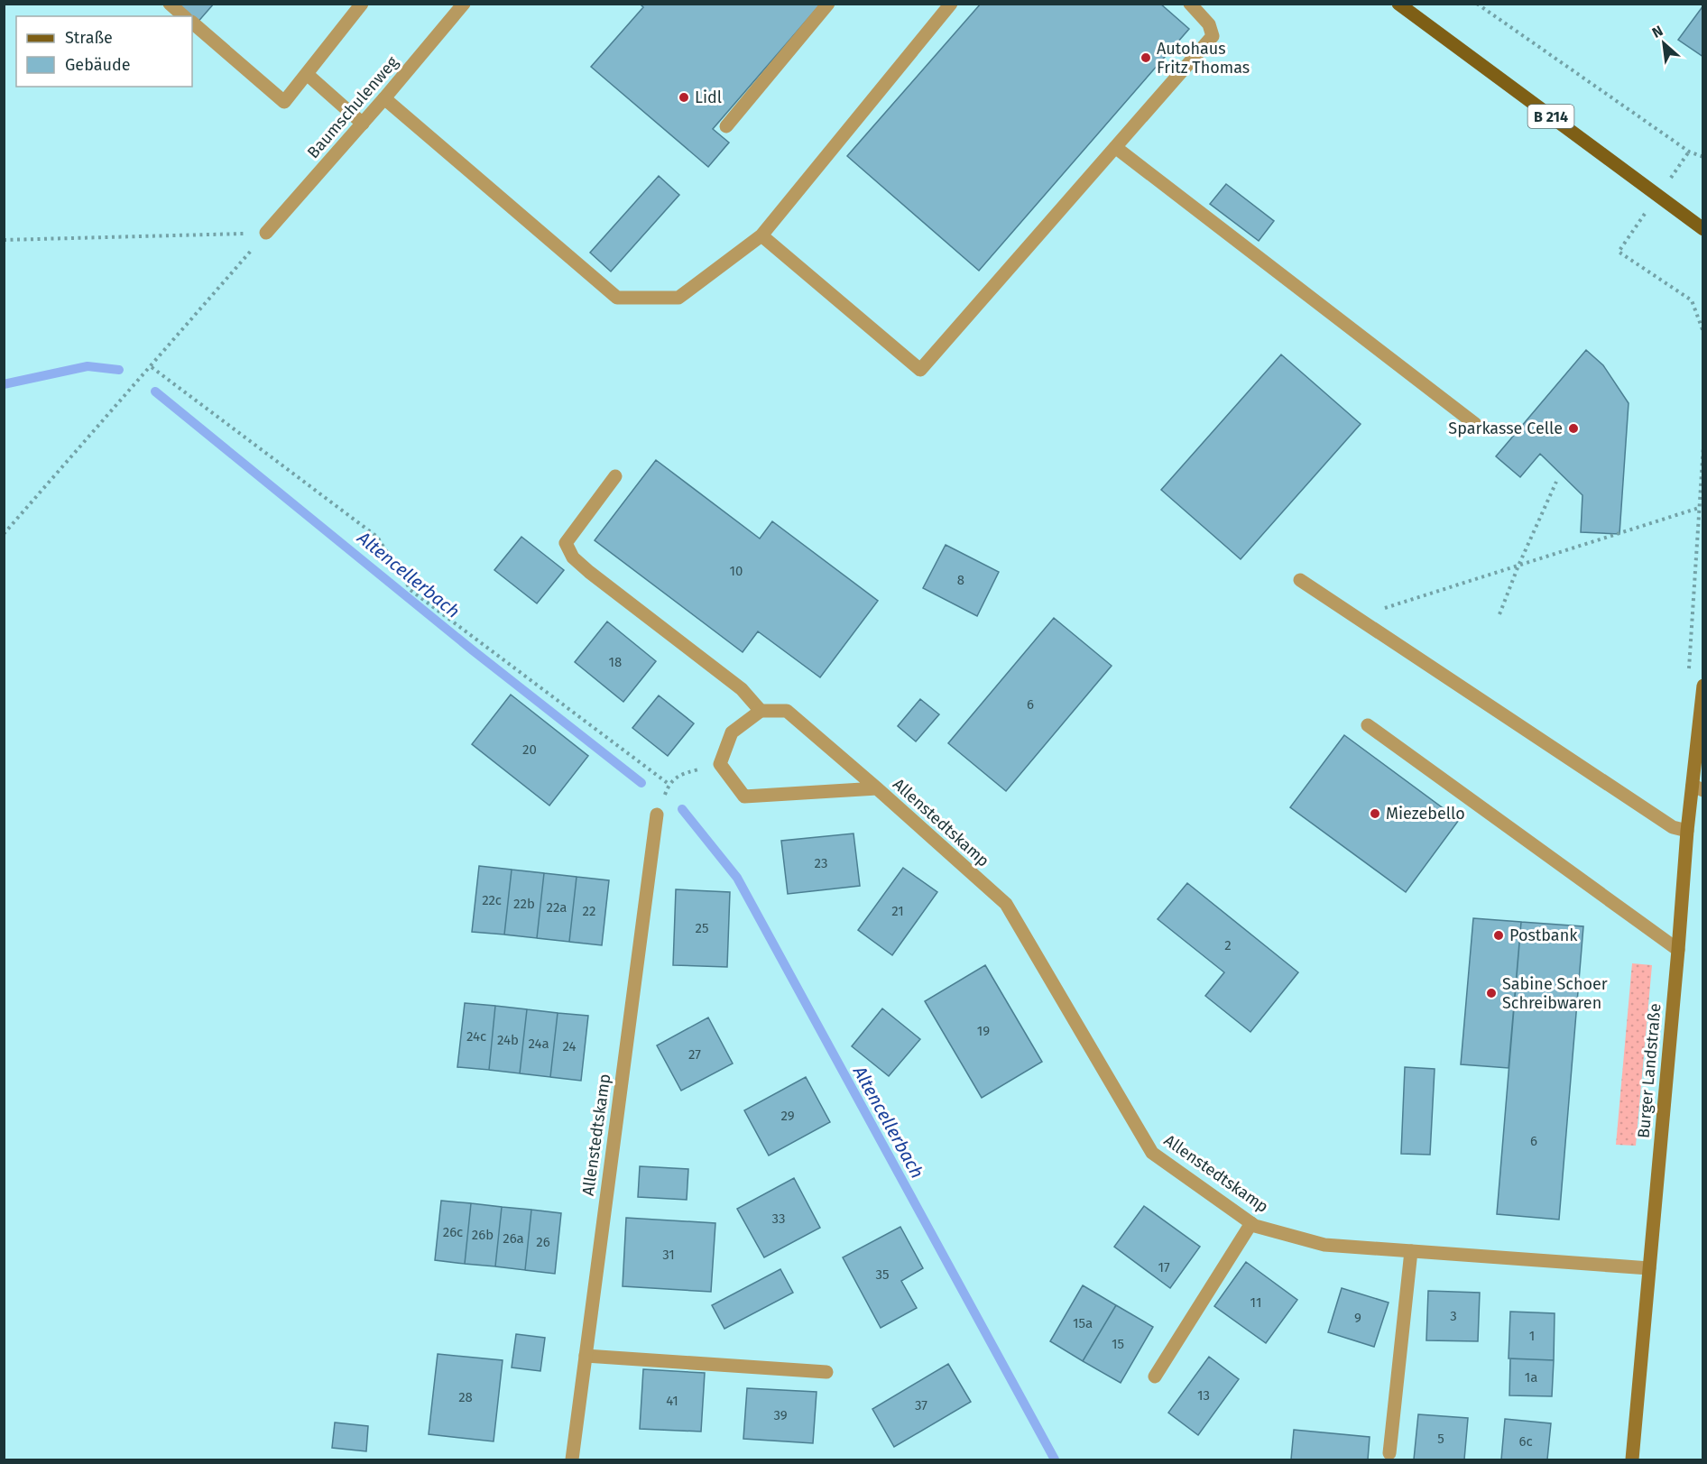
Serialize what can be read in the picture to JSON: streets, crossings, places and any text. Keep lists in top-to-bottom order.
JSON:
{
  "streets": {
    "main road": ["B 214"],
    "street": ["Baumschulenweg", "Allenstedtskamp", "Burger Landstraße"]
  },
  "crossings": [
    ["Allenstedtskamp", "Burger Landstraße"]
  ],
  "water": ["Altencellerbach"],
  "places": [
    "Autohaus Fritz Thomas",
    "Lidl",
    "Sparkasse Celle",
    "Miezebello",
    "Postbank",
    "Sabine Schoer Schreibwaren"
  ],
  "house_numbers": [
    "10",
    "8",
    "18",
    "6",
    "20",
    "23",
    "22c",
    "22b",
    "22a",
    "22",
    "21",
    "25",
    "2",
    "19",
    "24c",
    "24b",
    "24a",
    "24",
    "27",
    "29",
    "6",
    "33",
    "26c",
    "26b",
    "26a",
    "26",
    "31",
    "17",
    "35",
    "11",
    "3",
    "9",
    "15a",
    "1",
    "15",
    "1a",
    "13",
    "28",
    "41",
    "37",
    "39",
    "5",
    "6c"
  ],
  "legend": ["Straße", "Gebäude"],
  "north": "top left"
}
